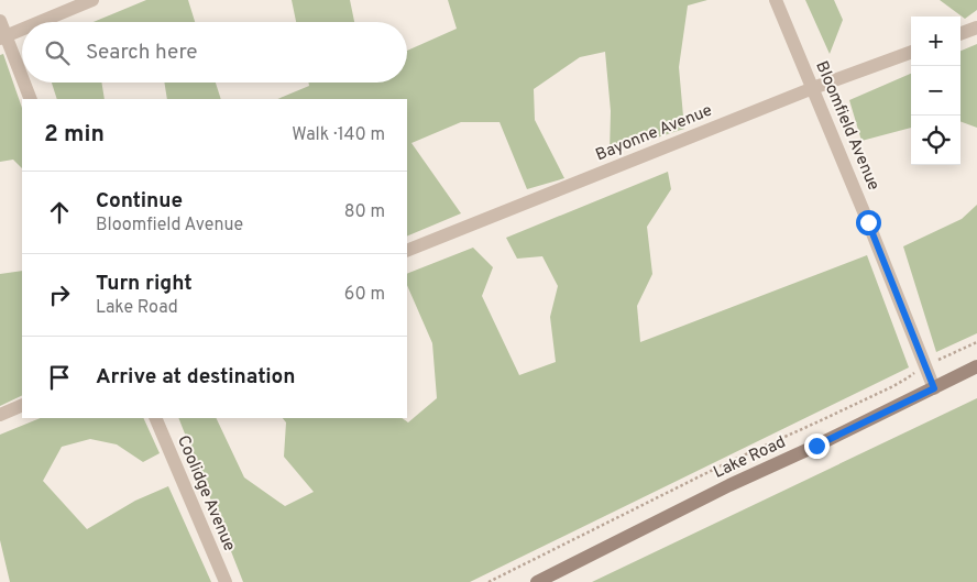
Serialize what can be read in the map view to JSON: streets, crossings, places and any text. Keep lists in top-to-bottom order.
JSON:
{
  "streets": {
    "street": [
      "Bloomfield Avenue",
      "Bayonne Avenue",
      "Lake Road",
      "Coolidge Avenue"
    ]
  },
  "crossings": [
    ["Bloomfield Avenue", "Bayonne Avenue"],
    ["Bloomfield Avenue", "Lake Road"]
  ],
  "page": {
    "map_buttons": ["+", "−"],
    "search": "Search here",
    "heading": ["2 min", "Walk · 140 m"],
    "list": [
      ["Continue", "Bloomfield Avenue", "80 m"],
      ["Turn right", "Lake Road", "60 m"],
      "Arrive at destination"
    ]
  }
}
